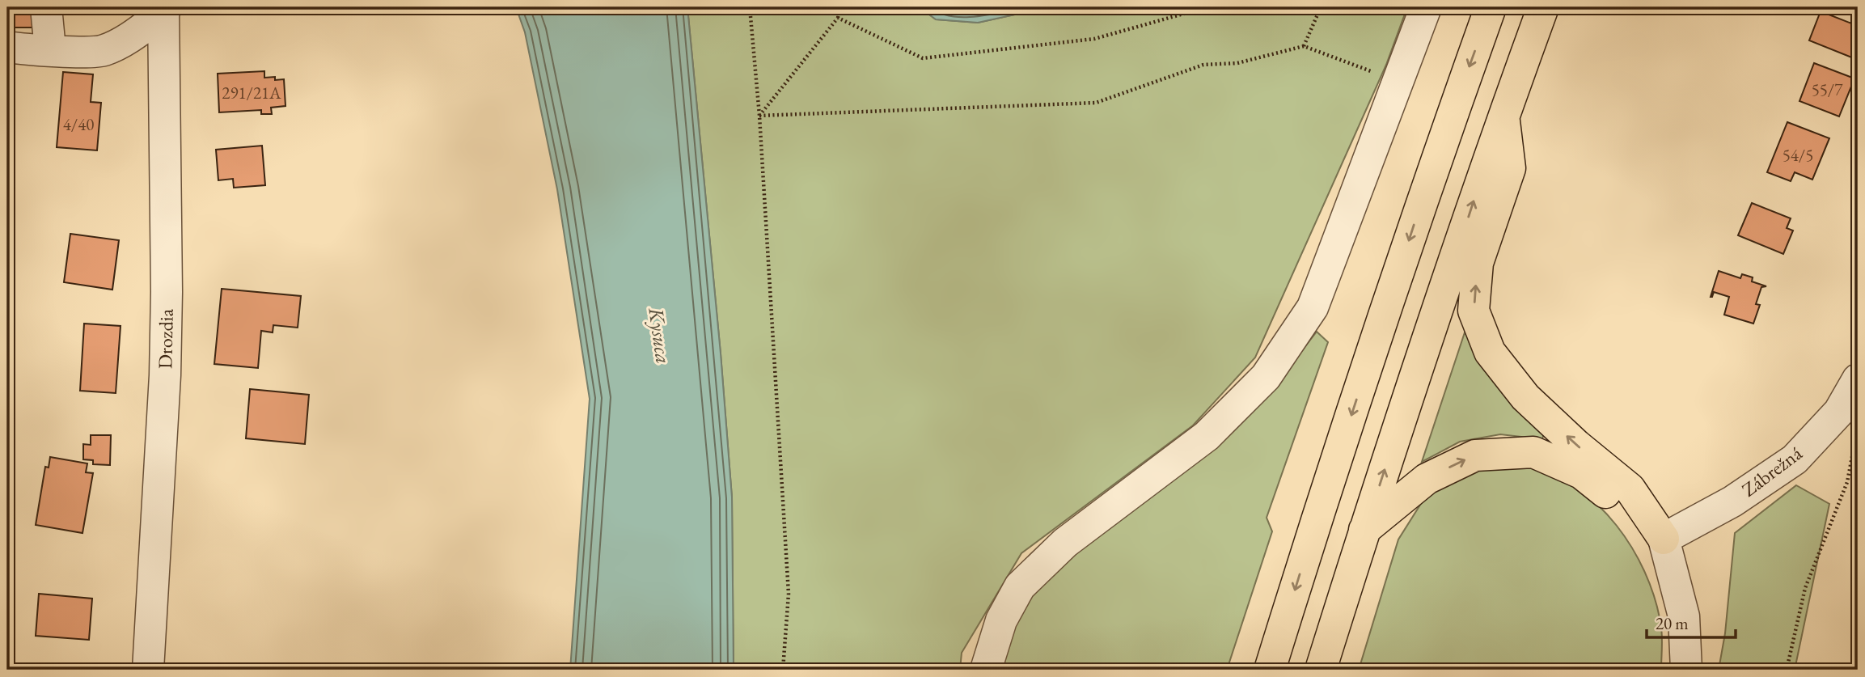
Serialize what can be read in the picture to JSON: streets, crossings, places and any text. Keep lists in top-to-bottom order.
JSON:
{
  "streets": {
    "street": ["Drozdia", "Zábrežná"]
  },
  "water": ["Kysuca"],
  "house_numbers": [
    "55/7",
    "291/21A",
    "4/40",
    "54/5"
  ],
  "scale_bar": "20 m"
}
